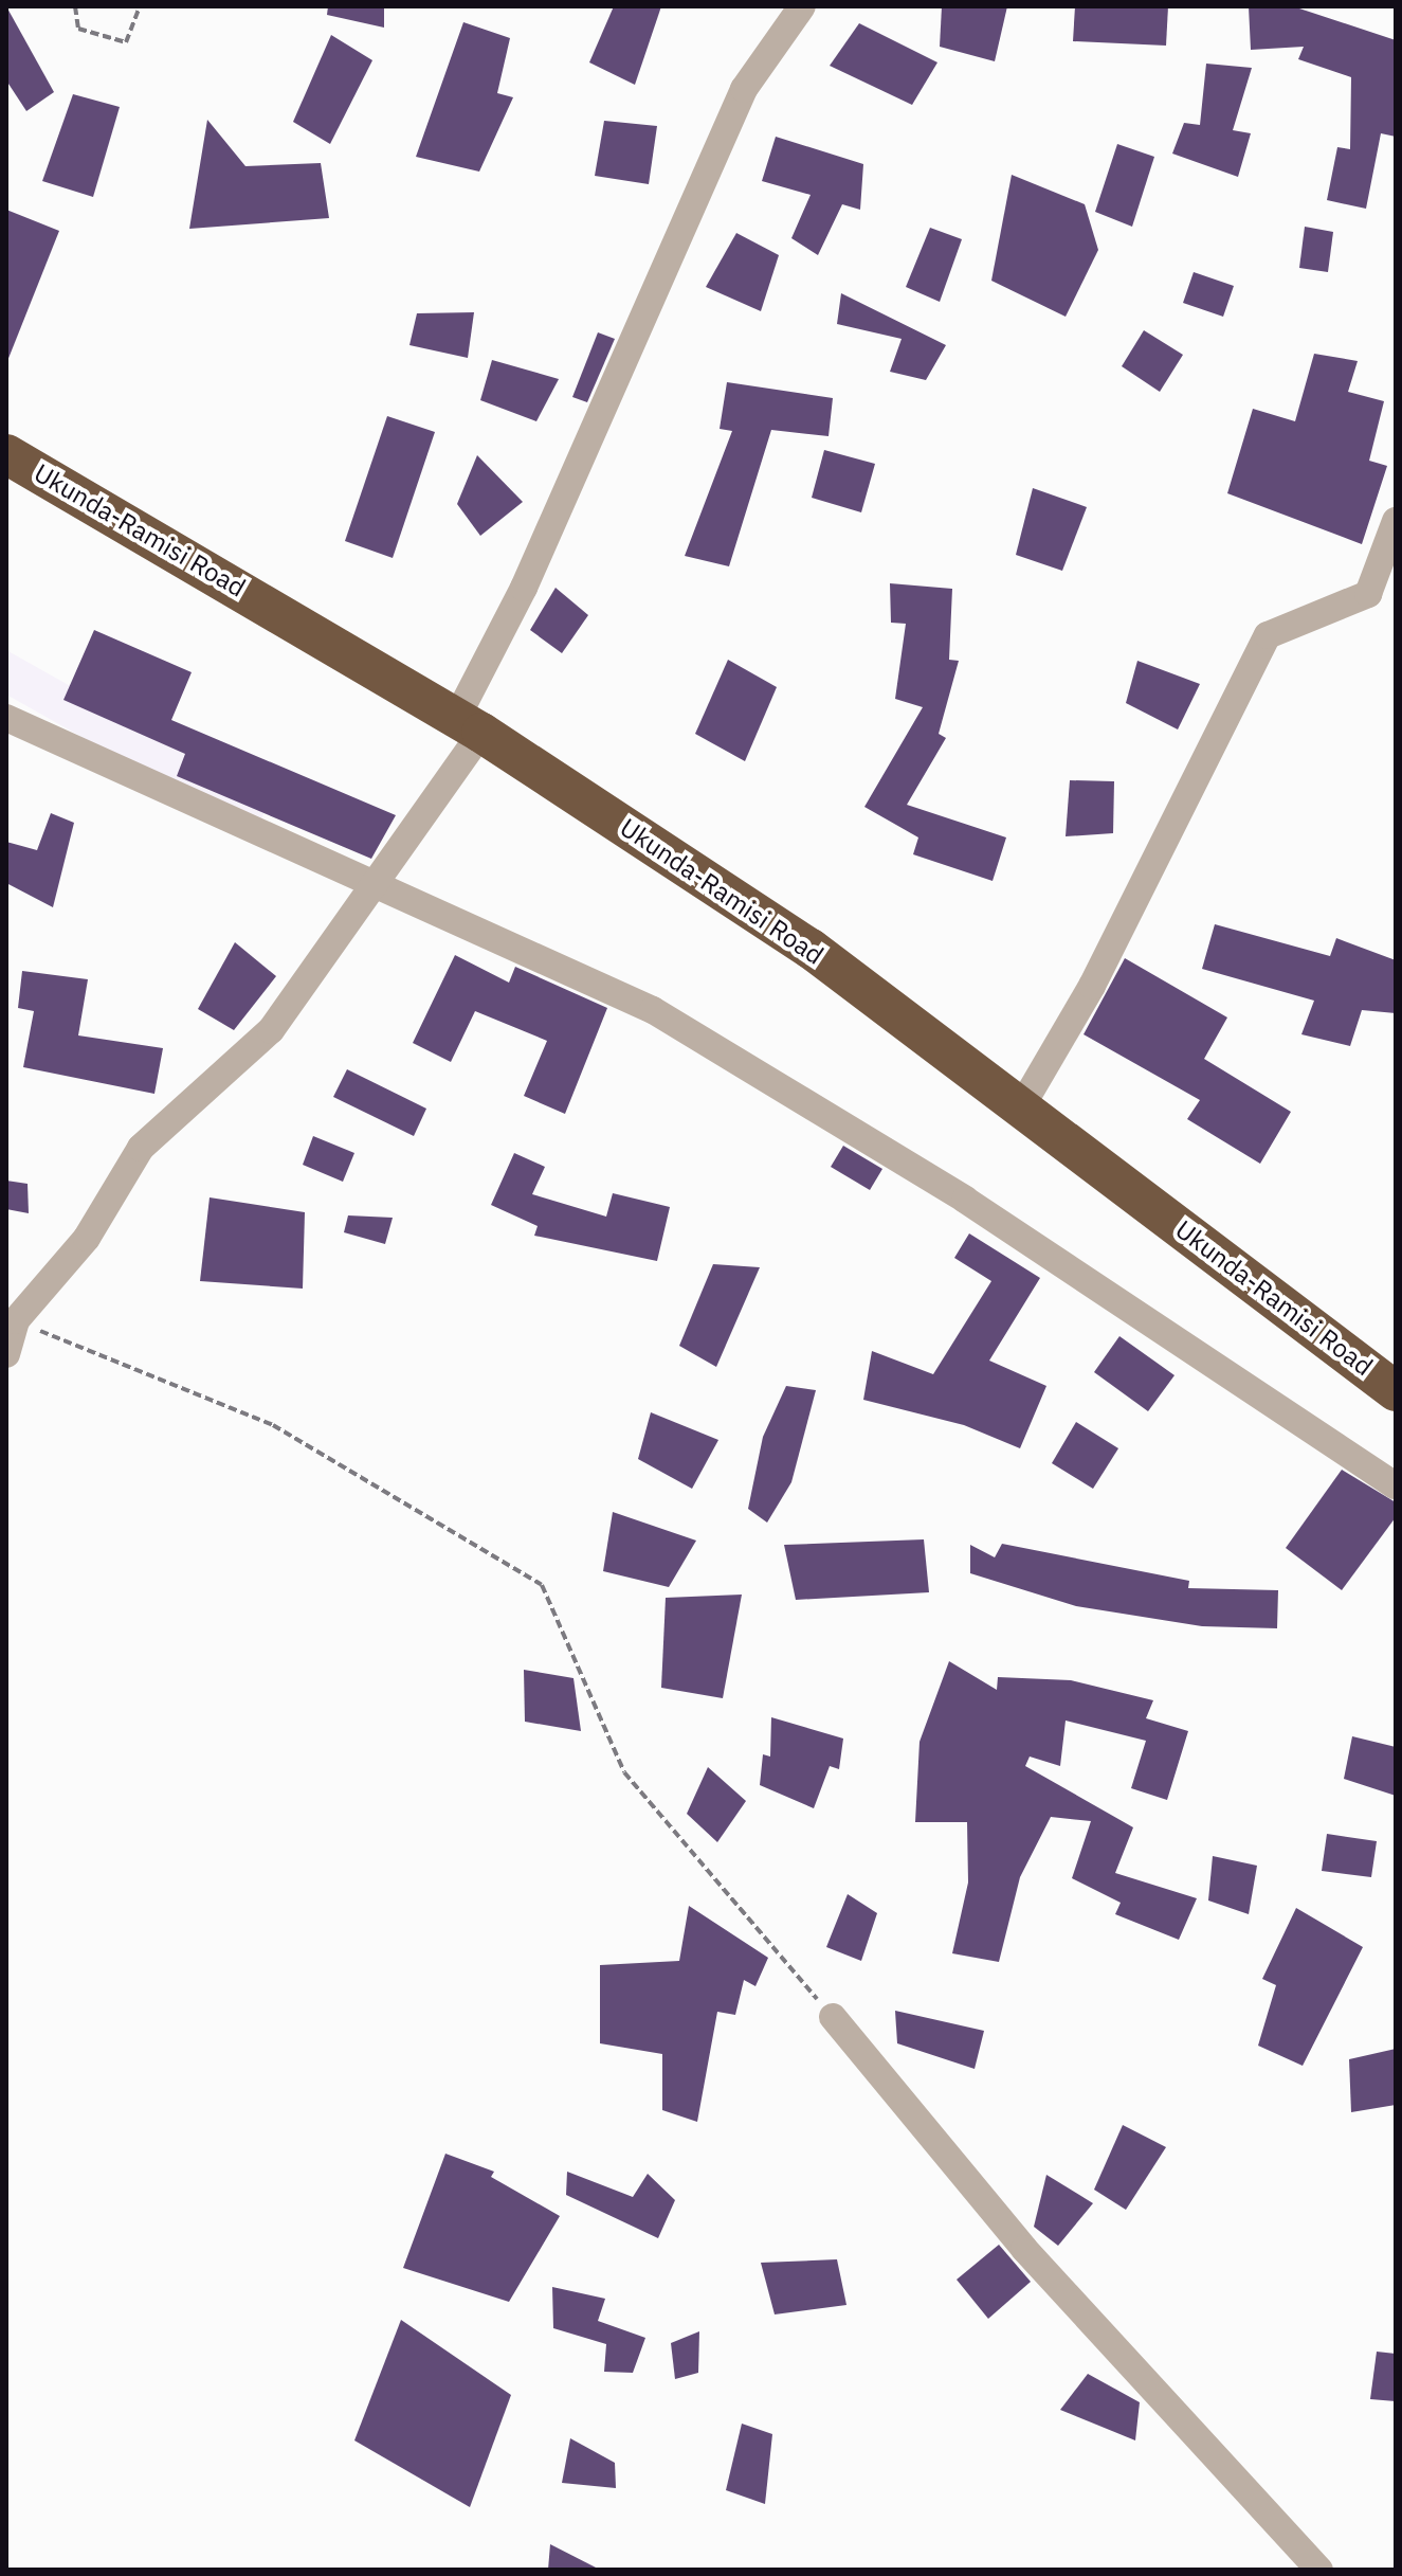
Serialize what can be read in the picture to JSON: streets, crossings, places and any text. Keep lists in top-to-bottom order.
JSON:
{
  "streets": {
    "highway": ["Ukunda-Ramisi Road"]
  }
}
